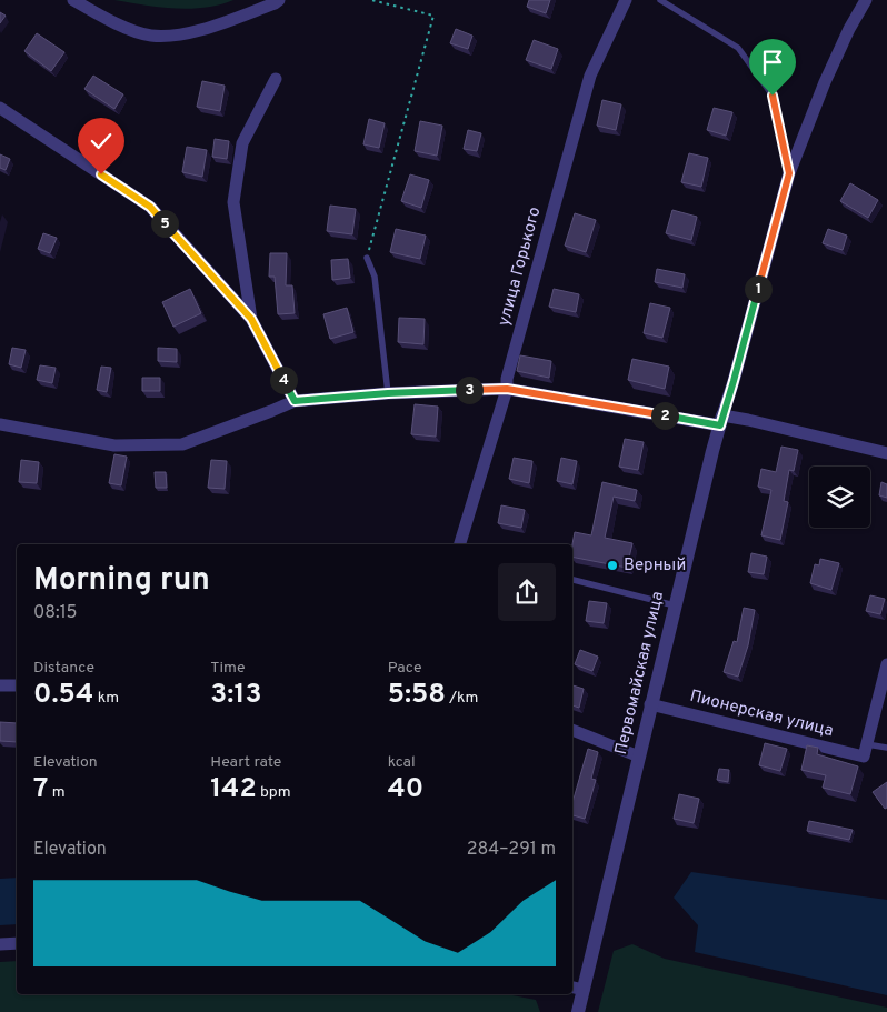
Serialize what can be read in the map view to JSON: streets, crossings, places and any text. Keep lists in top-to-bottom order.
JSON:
{
  "streets": {
    "street": ["улица Горького", "Первомайская улица", "Пионерская улица"]
  },
  "crossings": [
    ["Первомайская улица", "Пионерская улица"]
  ],
  "places": ["Верный"],
  "page": {
    "pins": [
      "5",
      "1",
      "4",
      "3",
      "2"
    ],
    "heading": ["Morning run", "08:15"],
    "stats": [
      ["Distance", "0.54 km"],
      ["Time", "3:13"],
      ["Pace", "5:58 /km"],
      ["Elevation", "7 m"],
      ["Heart rate", "142 bpm"],
      ["kcal", "40"]
    ],
    "chart": ["Elevation", "284–291 m"]
  }
}
